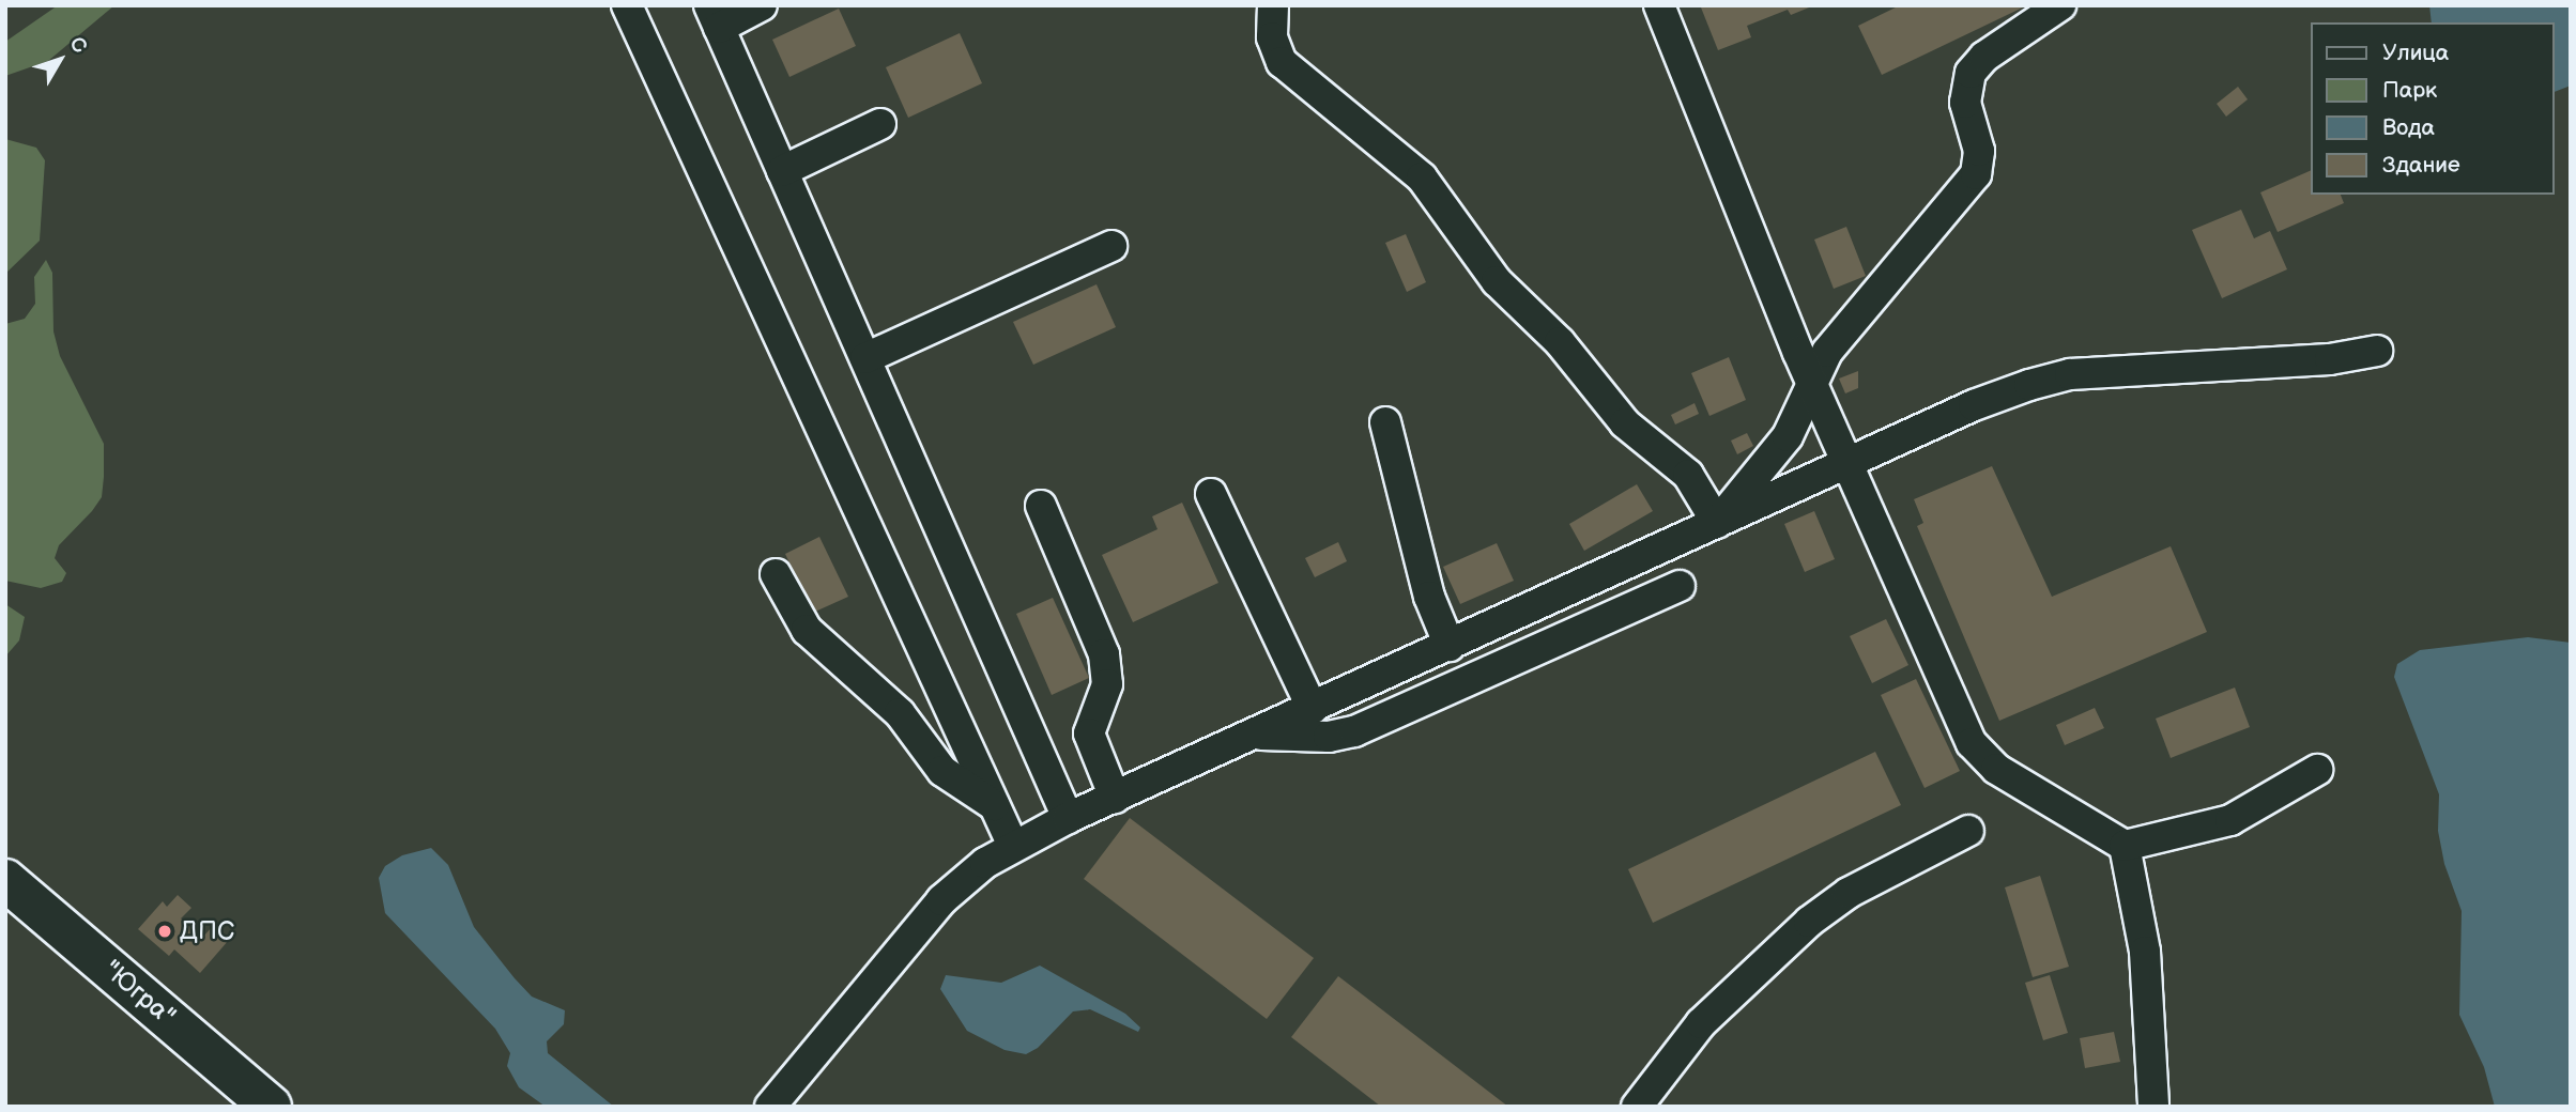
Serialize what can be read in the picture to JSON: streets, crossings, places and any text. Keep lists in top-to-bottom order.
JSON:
{
  "streets": {
    "highway": ["\"Югра\""]
  },
  "places": ["ДПС"],
  "legend": [
    "Улица",
    "Парк",
    "Вода",
    "Здание"
  ],
  "north": "top right"
}
